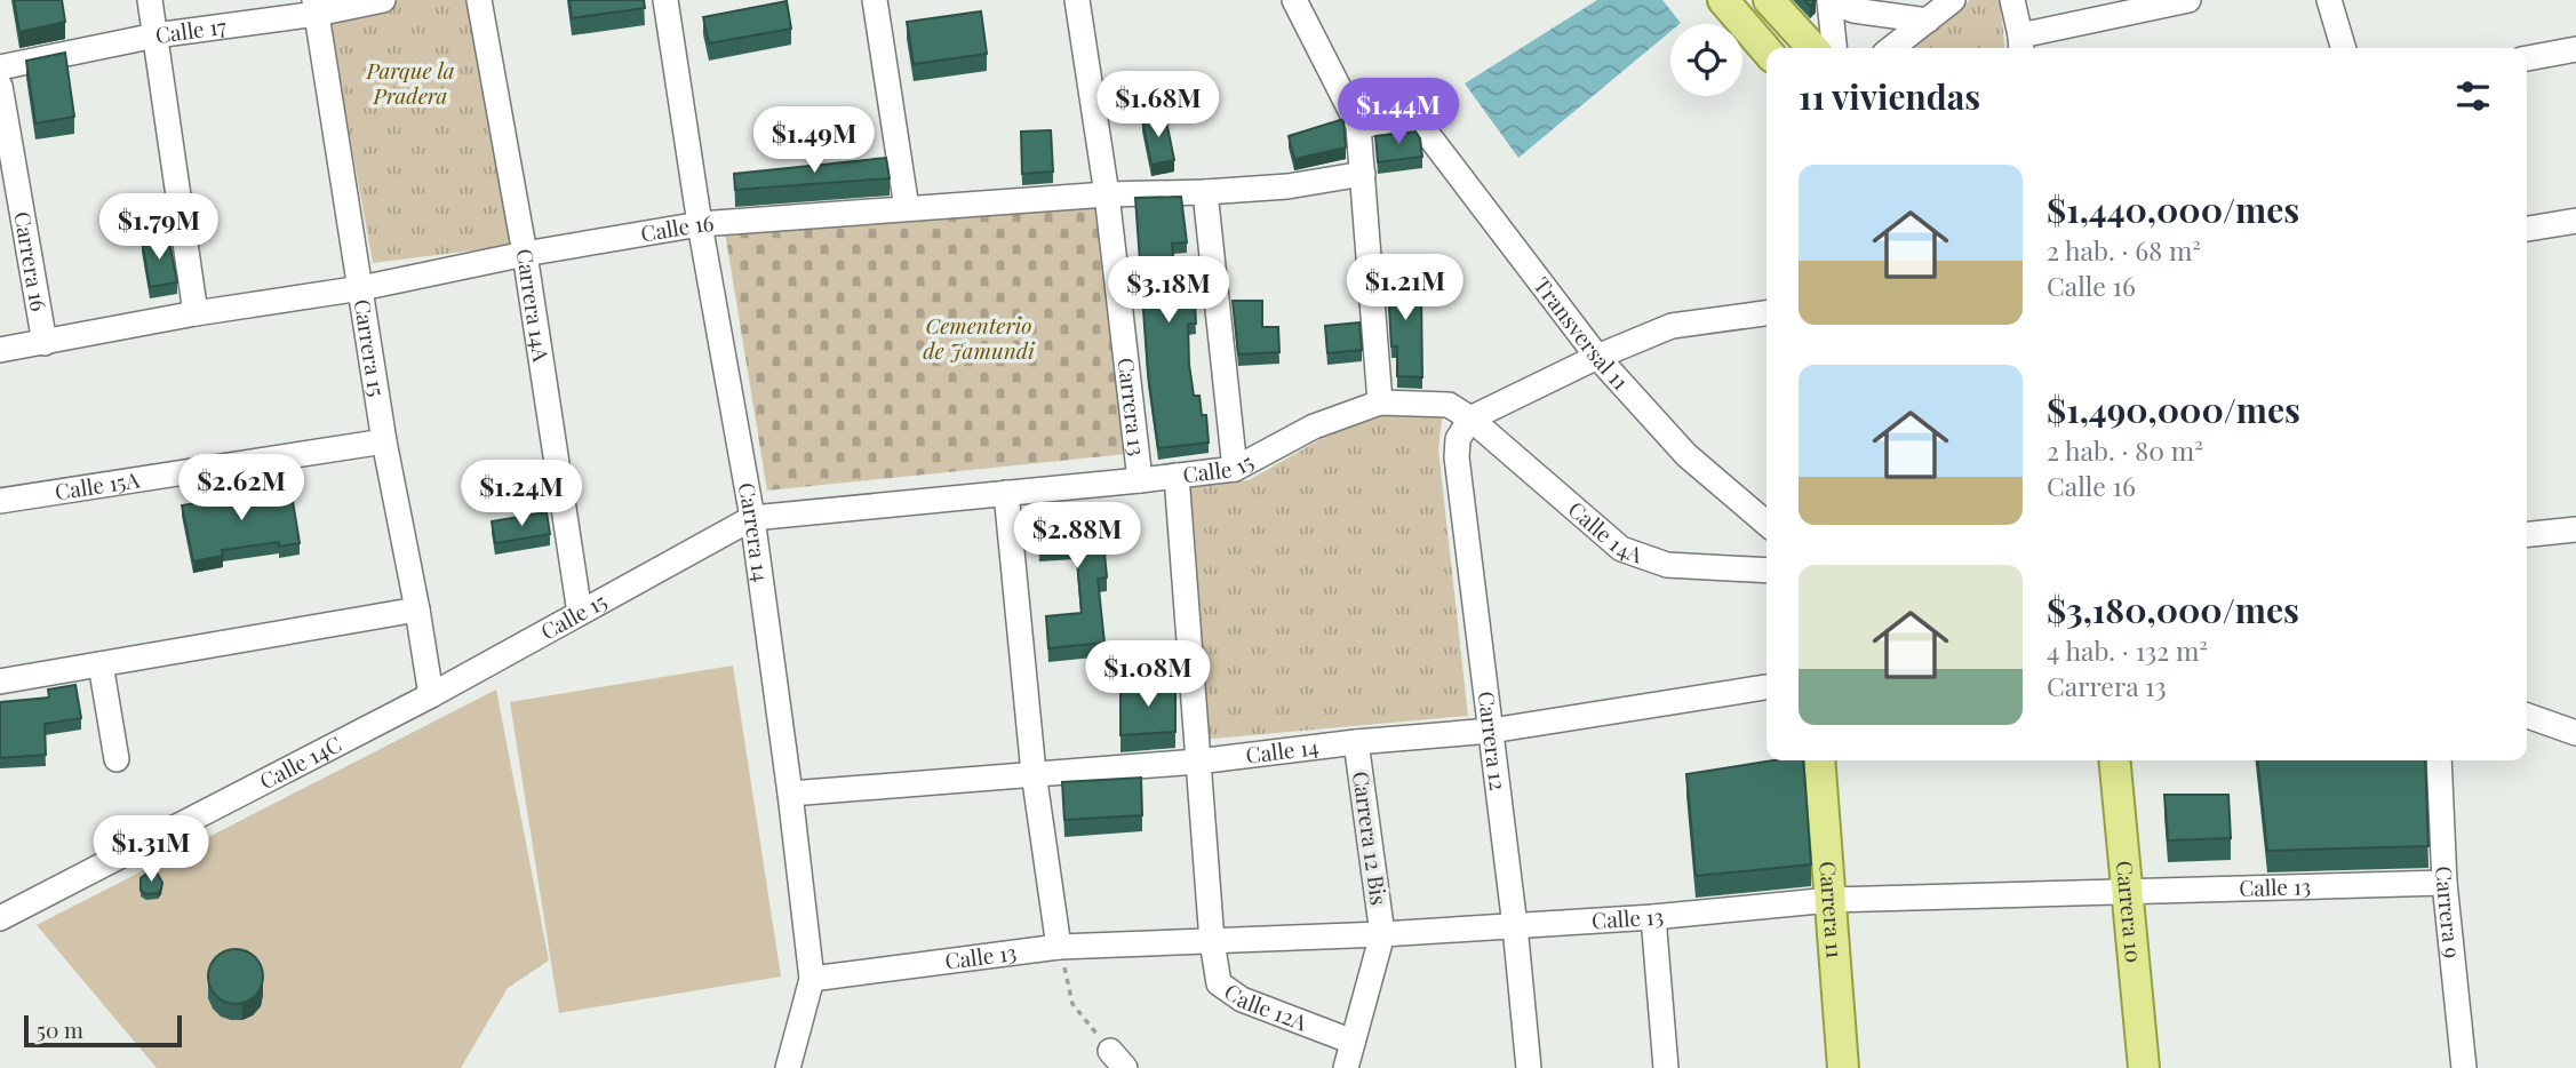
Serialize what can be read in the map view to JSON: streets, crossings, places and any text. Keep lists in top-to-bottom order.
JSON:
{
  "streets": {
    "main road": ["Carrera 11", "Carrera 10"],
    "street": [
      "Calle 17",
      "Calle 16",
      "Carrera 16",
      "Carrera 14A",
      "Transversal 11",
      "Carrera 15",
      "Carrera 13",
      "Calle 15",
      "Calle 15A",
      "Calle 14A",
      "Carrera 14",
      "Carrera 12",
      "Calle 14",
      "Calle 14C",
      "Carrera 12 Bis",
      "Calle 13",
      "Carrera 9",
      "Calle 12A"
    ]
  },
  "crossings": [
    ["Calle 17", "Carrera 15"],
    ["Calle 16", "Carrera 16"],
    ["Calle 16", "Carrera 14A"],
    ["Calle 16", "Carrera 15"],
    ["Calle 16", "Carrera 13"],
    ["Calle 16", "Carrera 14"],
    ["Carrera 14A", "Calle 15"],
    ["Carrera 15", "Calle 15"],
    ["Carrera 15", "Calle 15A"],
    ["Carrera 15", "Calle 14C"],
    ["Carrera 13", "Calle 15"],
    ["Carrera 13", "Calle 14"],
    ["Carrera 13", "Calle 13"],
    ["Carrera 13", "Calle 12A"],
    ["Calle 15", "Calle 14A"],
    ["Calle 15", "Carrera 14"],
    ["Calle 15", "Carrera 12"],
    ["Calle 15", "Calle 14C"],
    ["Calle 14A", "Carrera 12"],
    ["Carrera 14", "Calle 14"],
    ["Carrera 14", "Calle 13"],
    ["Carrera 12", "Calle 14"],
    ["Carrera 12", "Calle 13"],
    ["Calle 14", "Carrera 12 Bis"],
    ["Carrera 12 Bis", "Calle 13"],
    ["Calle 13", "Carrera 11"],
    ["Calle 13", "Carrera 10"],
    ["Calle 13", "Carrera 9"],
    ["Calle 13", "Calle 12A"]
  ],
  "parks": ["Parque la Pradera", "Cementerio de Jamundi"],
  "scale_bar": "50 m",
  "page": {
    "heading": "11 viviendas",
    "price": [
      "$1.68M",
      "$1.44M",
      "$1.49M",
      "$1.79M",
      "$1.21M",
      "$3.18M",
      "$2.62M",
      "$1.24M",
      "$2.88M",
      "$1.08M",
      "$1.31M"
    ],
    "list": [
      {
        "name": "$1,440,000/mes",
        "note": "2 hab. · 68 m² · Calle 16"
      },
      {
        "name": "$1,490,000/mes",
        "note": "2 hab. · 80 m² · Calle 16"
      },
      {
        "name": "$3,180,000/mes",
        "note": "4 hab. · 132 m² · Carrera 13"
      }
    ],
    "scale": "50 m"
  }
}
